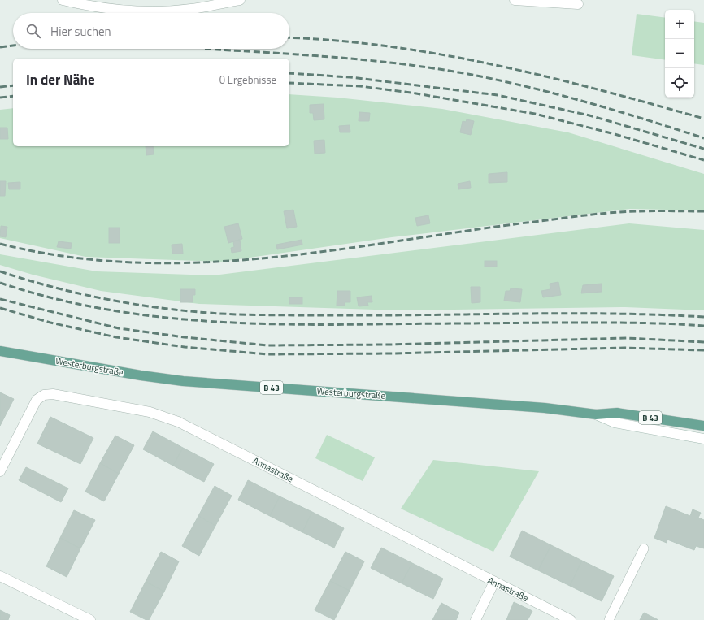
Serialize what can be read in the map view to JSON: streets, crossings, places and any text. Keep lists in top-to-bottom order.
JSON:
{
  "streets": {
    "main road": ["Westerburgstraße", "B 43"],
    "street": ["Annastraße"]
  },
  "page": {
    "map_buttons": ["+", "−"],
    "search": "Hier suchen",
    "heading": ["In der Nähe", "0 Ergebnisse"]
  }
}
